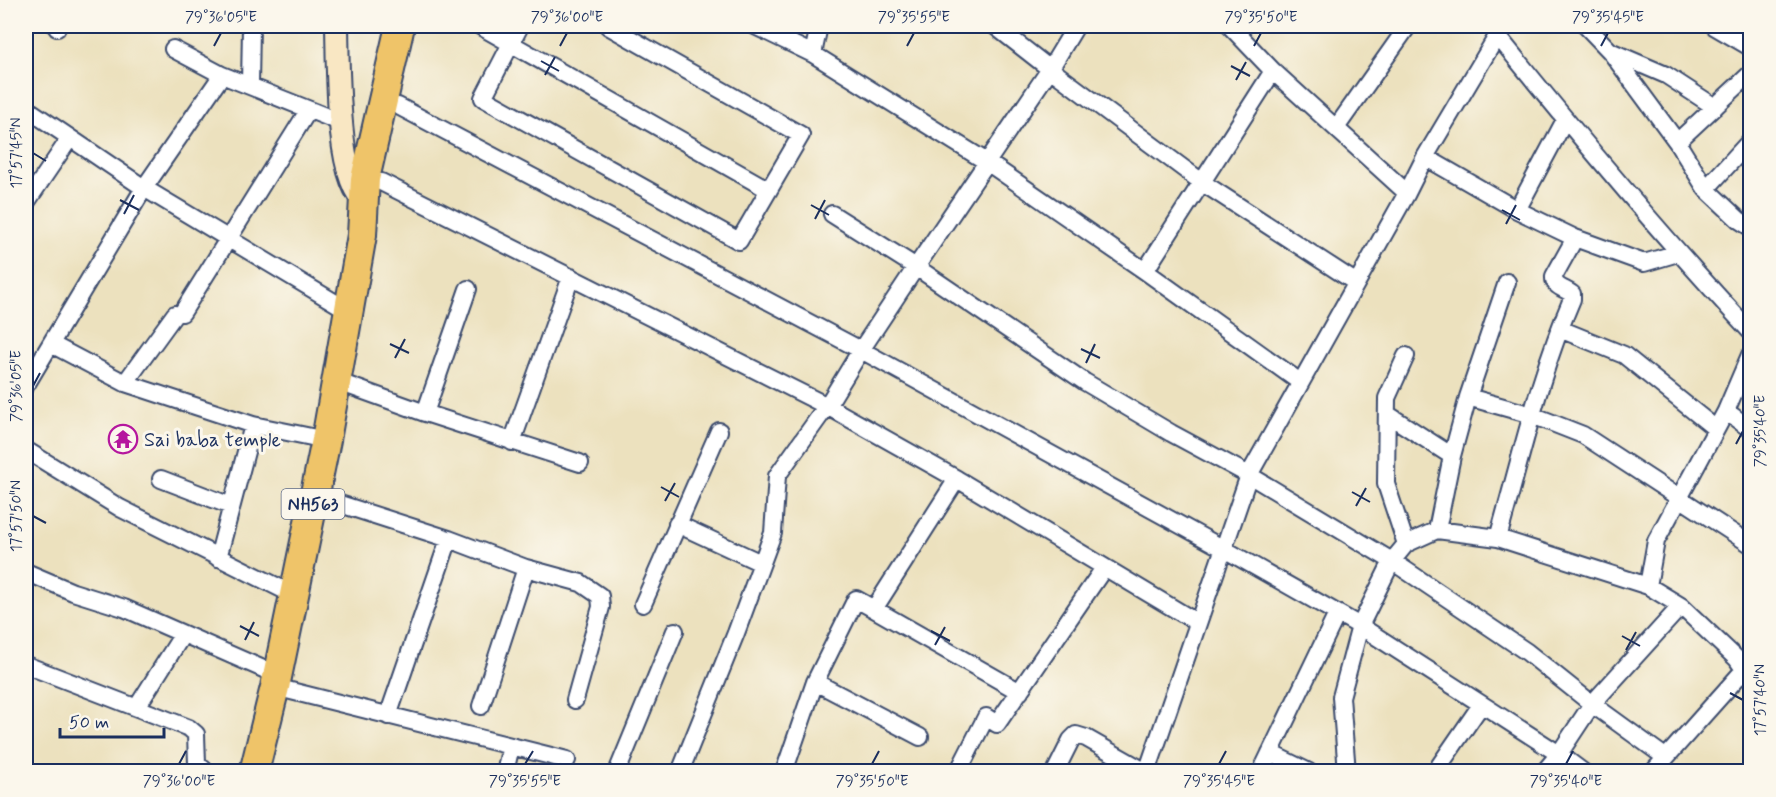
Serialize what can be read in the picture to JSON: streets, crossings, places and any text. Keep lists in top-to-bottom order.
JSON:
{
  "streets": {
    "highway": ["NH563"]
  },
  "places": {
    "temple": ["Sai baba temple"]
  },
  "scale_bar": "50 m",
  "coordinates": [
    "79°36'05\"E",
    "79°36'00\"E",
    "79°35'55\"E",
    "79°35'50\"E",
    "79°35'45\"E",
    "17°57'45\"N",
    "79°35'40\"E",
    "17°57'50\"N",
    "17°57'40\"N"
  ]
}
